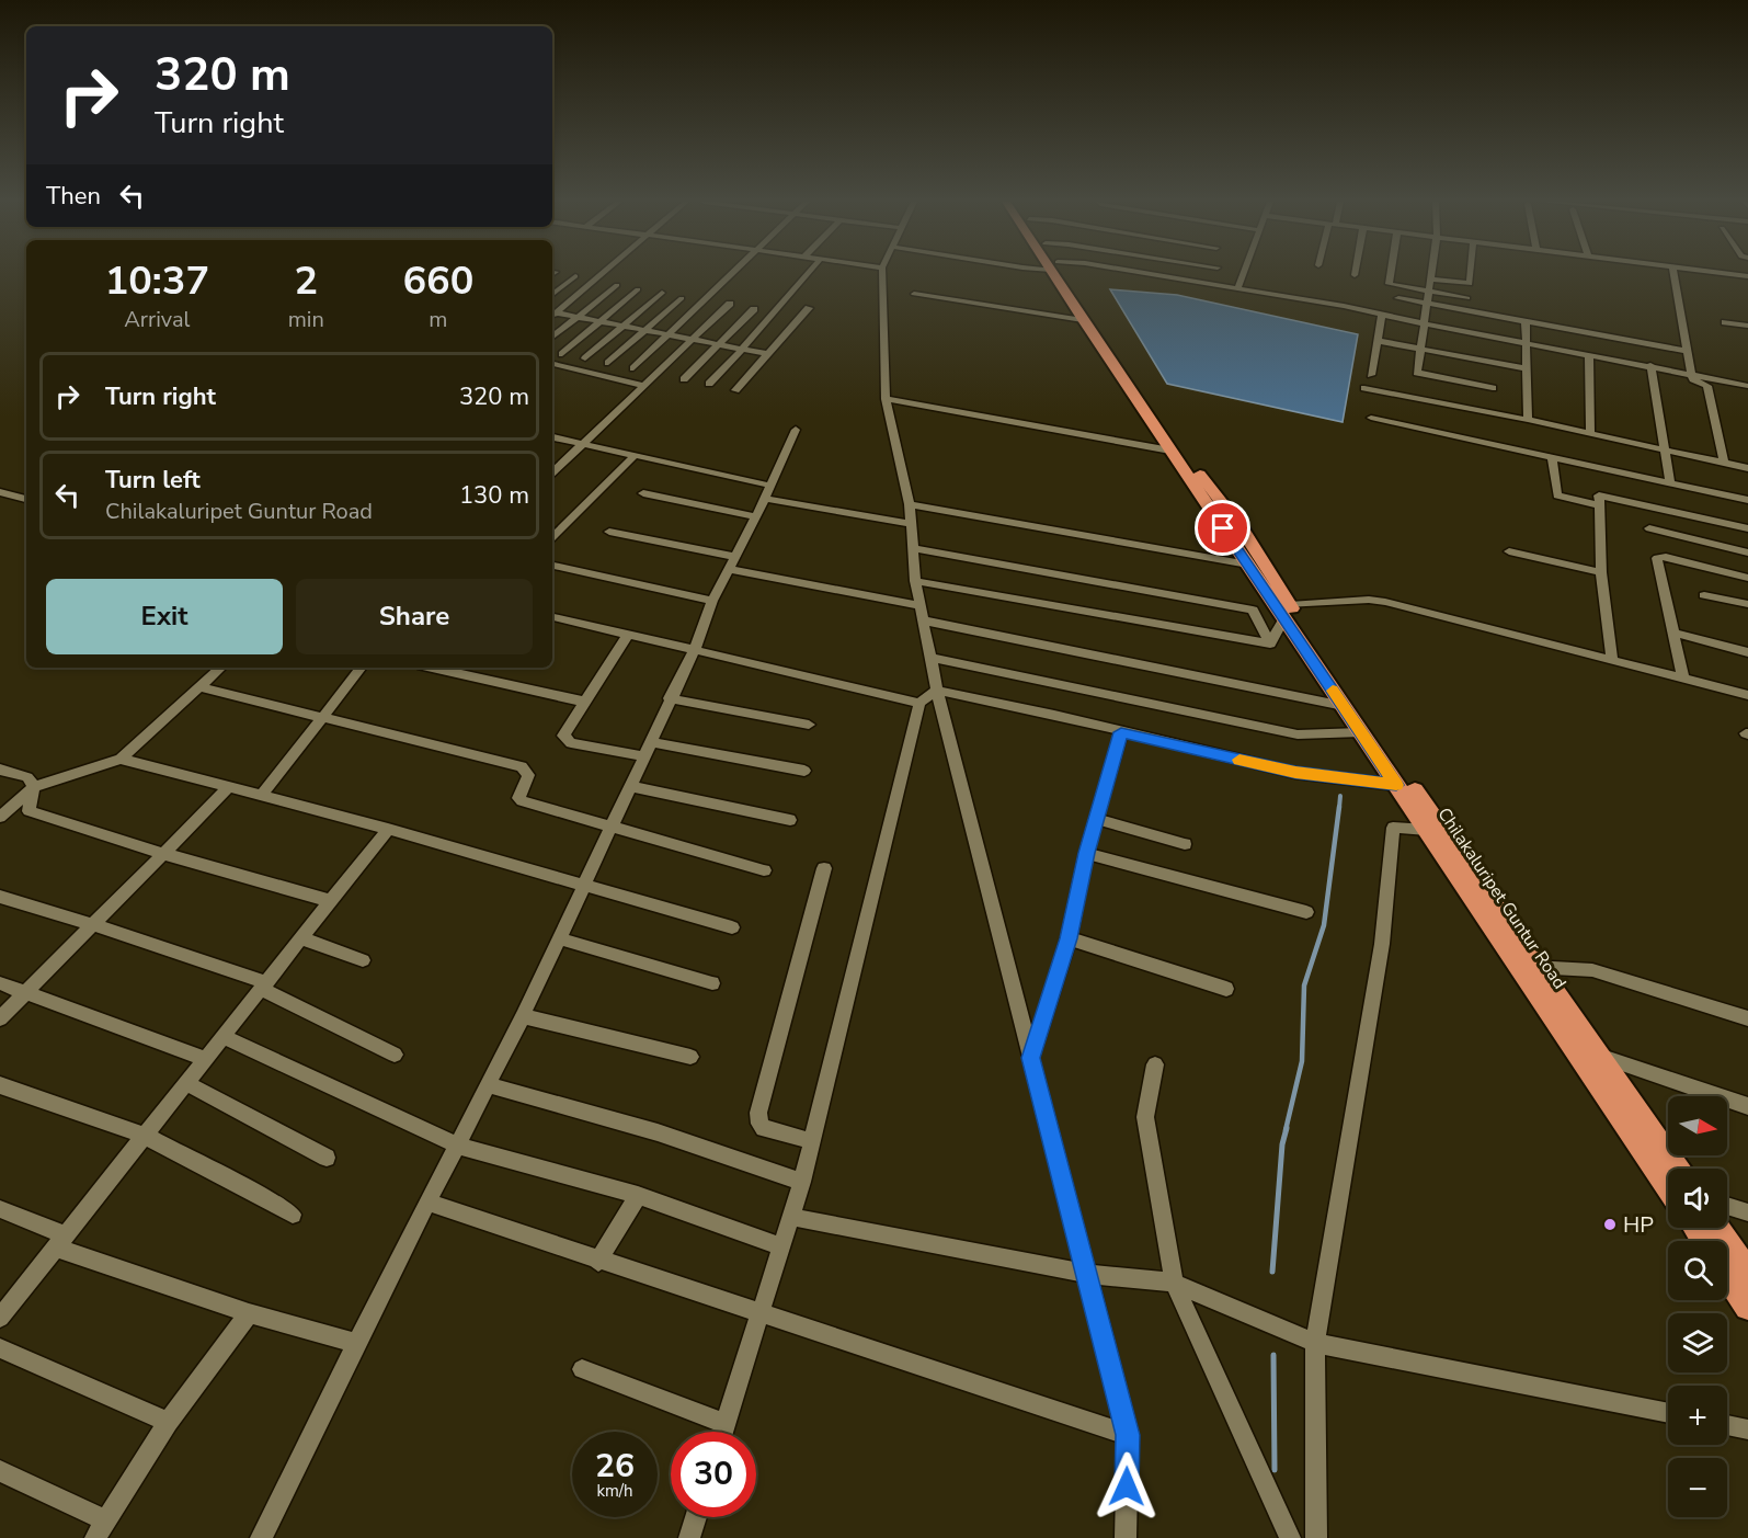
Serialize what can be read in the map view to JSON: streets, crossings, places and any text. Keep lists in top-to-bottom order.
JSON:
{
  "streets": {
    "highway": ["Chilakaluripet Guntur Road"]
  },
  "places": ["HP"],
  "north": "right",
  "page": {
    "turn": ["320 m", "Turn right"],
    "then": "Then",
    "eta": [
      "10:37",
      "Arrival",
      "2",
      "min",
      "660",
      "m"
    ],
    "list": [
      {
        "name": "Turn right",
        "value": "320 m"
      },
      {
        "name": "Turn left",
        "note": "Chilakaluripet Guntur Road",
        "value": "130 m"
      }
    ],
    "buttons": ["Exit", "Share"],
    "map_buttons": ["+", "−"],
    "speed": "26 km/h",
    "limit": "30"
  }
}
